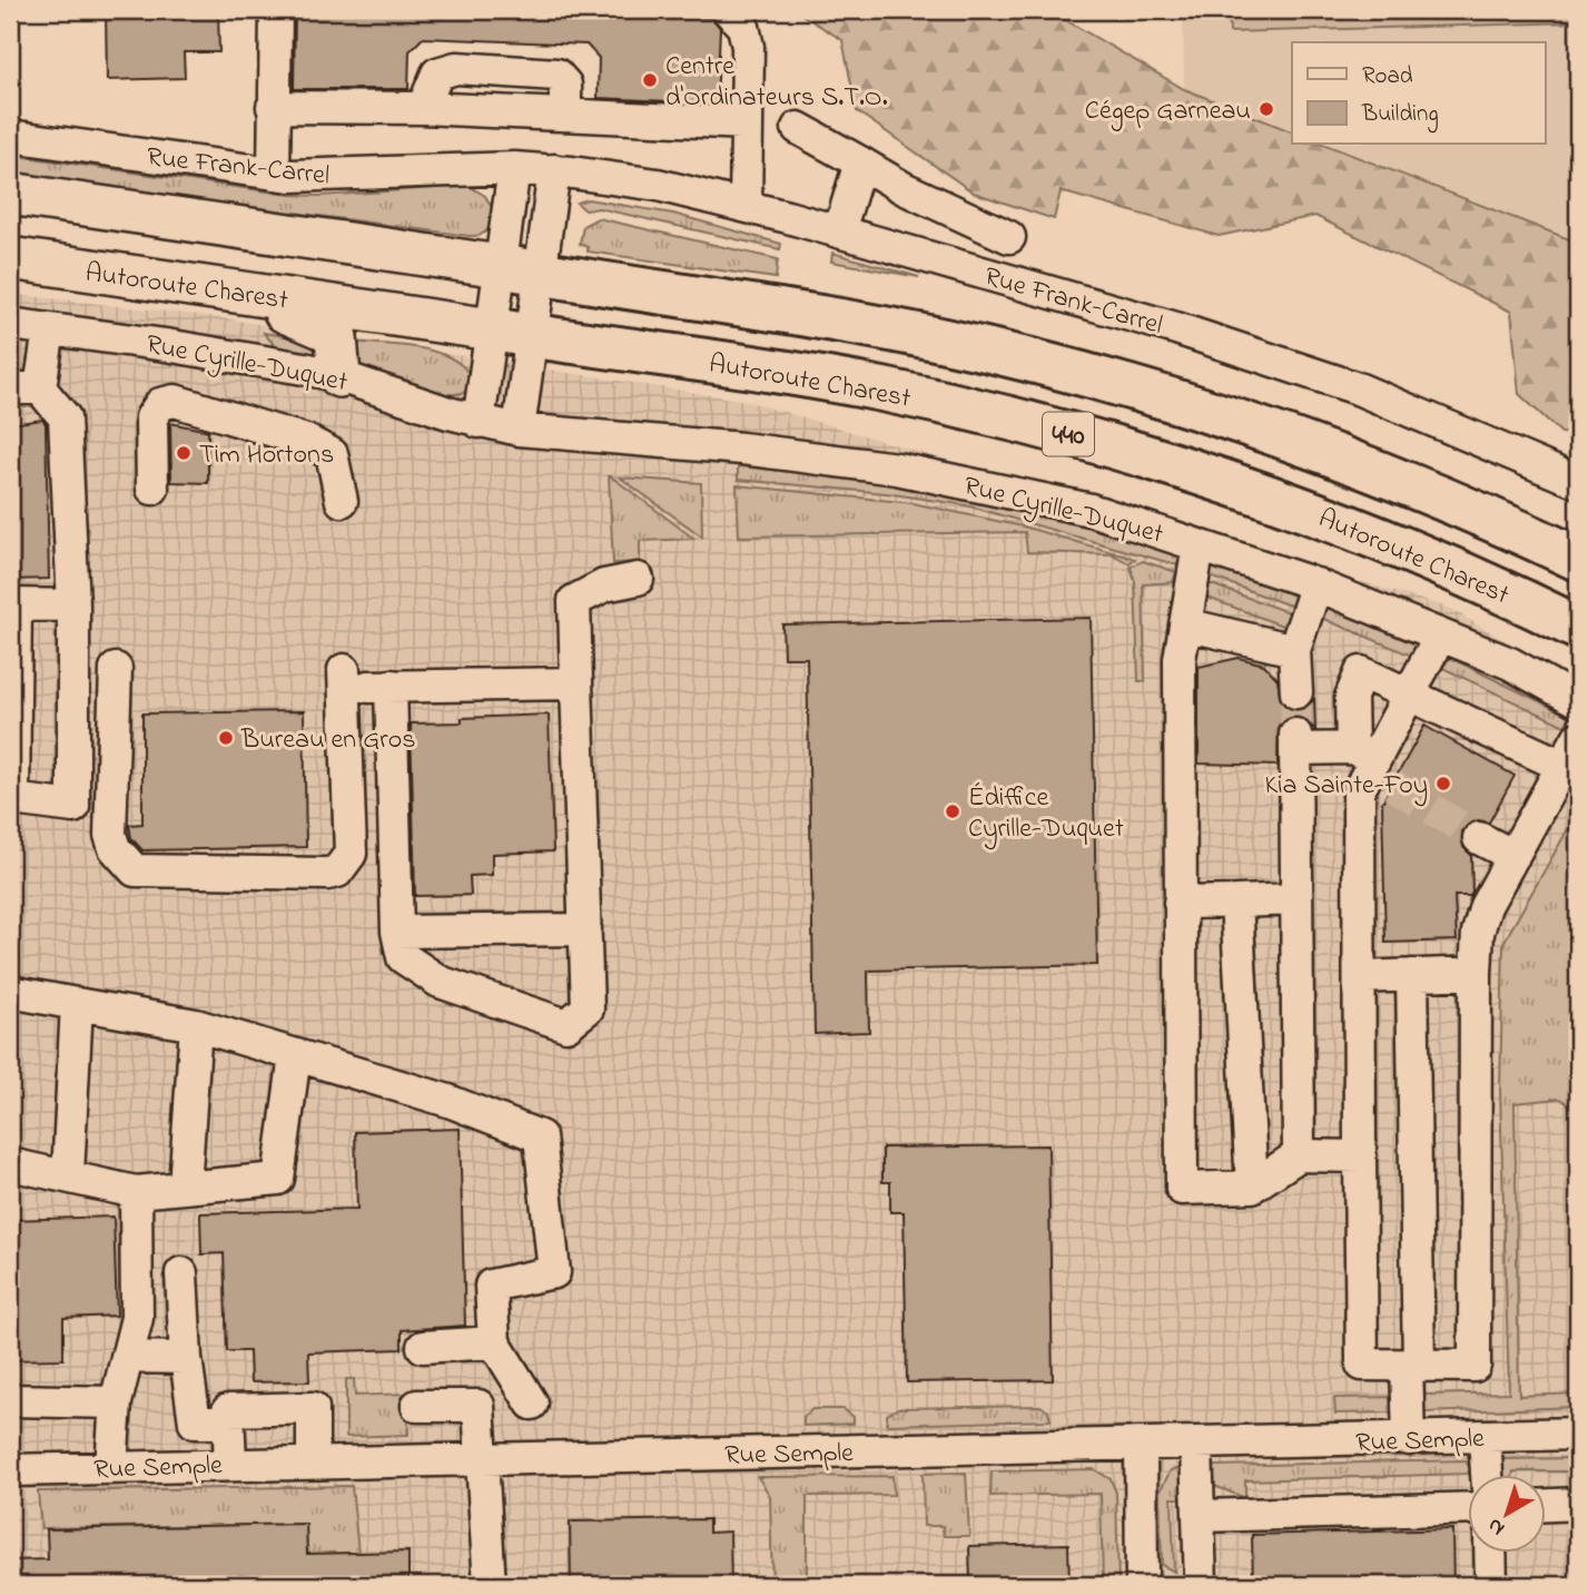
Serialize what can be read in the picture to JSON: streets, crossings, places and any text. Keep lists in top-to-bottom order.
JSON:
{
  "streets": {
    "highway": ["Autoroute Charest", "440"],
    "street": ["Rue Frank-Carrel", "Rue Cyrille-Duquet", "Rue Semple"]
  },
  "places": [
    "Centre d'Ordinateurs S.T.O.",
    "Cégep Garneau",
    "Tim Hortons",
    "Bureau en Gros",
    "Kia Sainte-Foy",
    "Édiffice Cyrille-Duquet"
  ],
  "legend": ["Road", "Building"],
  "north": "bottom left"
}
